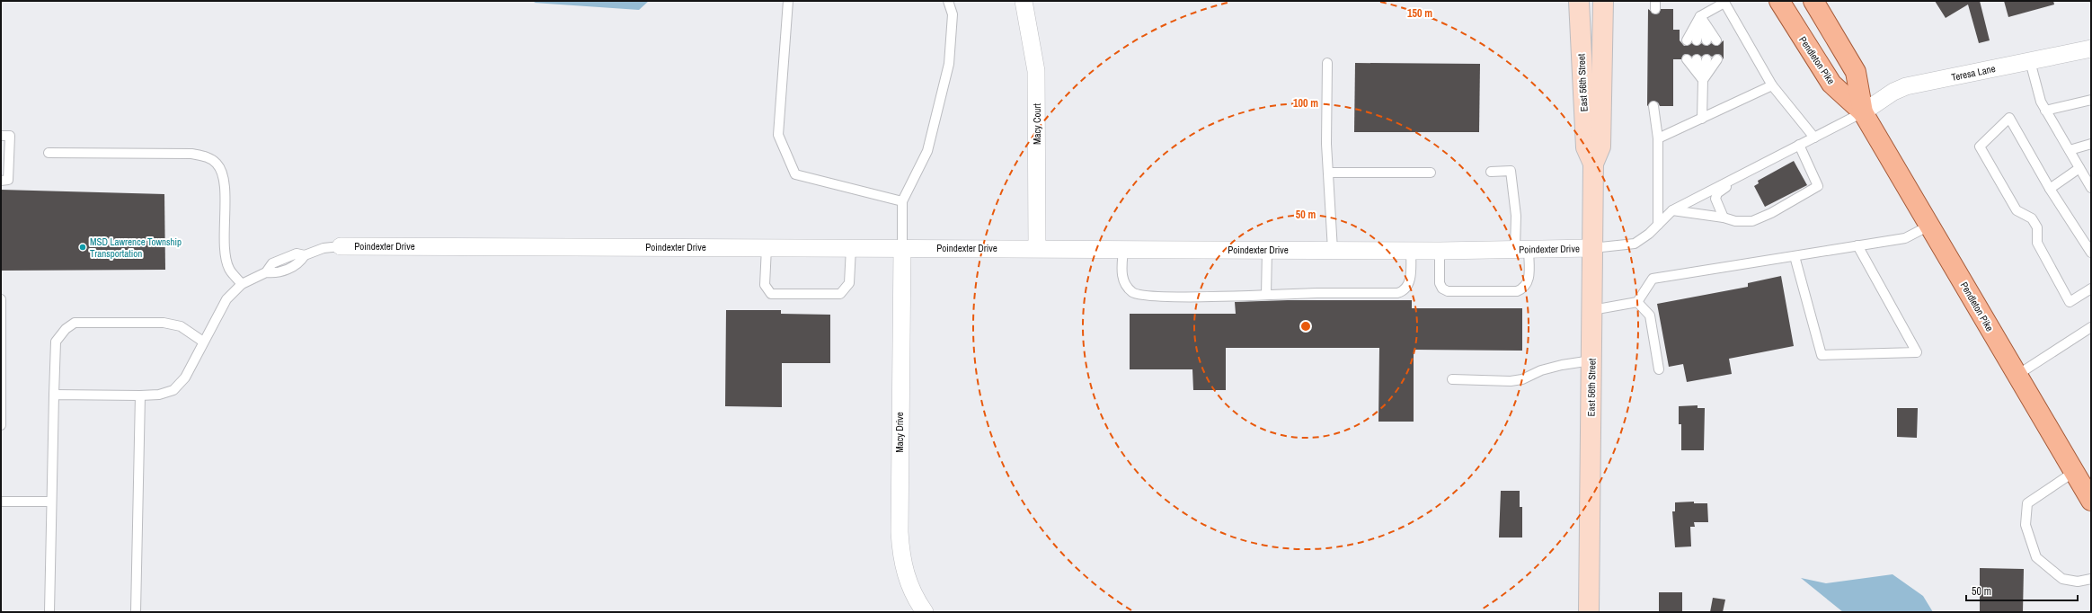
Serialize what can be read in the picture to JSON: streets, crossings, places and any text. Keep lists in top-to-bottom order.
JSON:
{
  "streets": {
    "main road": ["Pendleton Pike", "East 56th Street"],
    "street": [
      "Teresa Lane",
      "Macy Court",
      "Poindexter Drive",
      "Macy Drive"
    ]
  },
  "crossings": [
    ["Pendleton Pike", "Teresa Lane"],
    ["East 56th Street", "Poindexter Drive"],
    ["Macy Court", "Poindexter Drive"],
    ["Poindexter Drive", "Macy Drive"]
  ],
  "places": ["MSD Lawrence Township Transportation"],
  "scale_bar": "50 m",
  "rings": ["150 m", "100 m", "50 m"]
}
